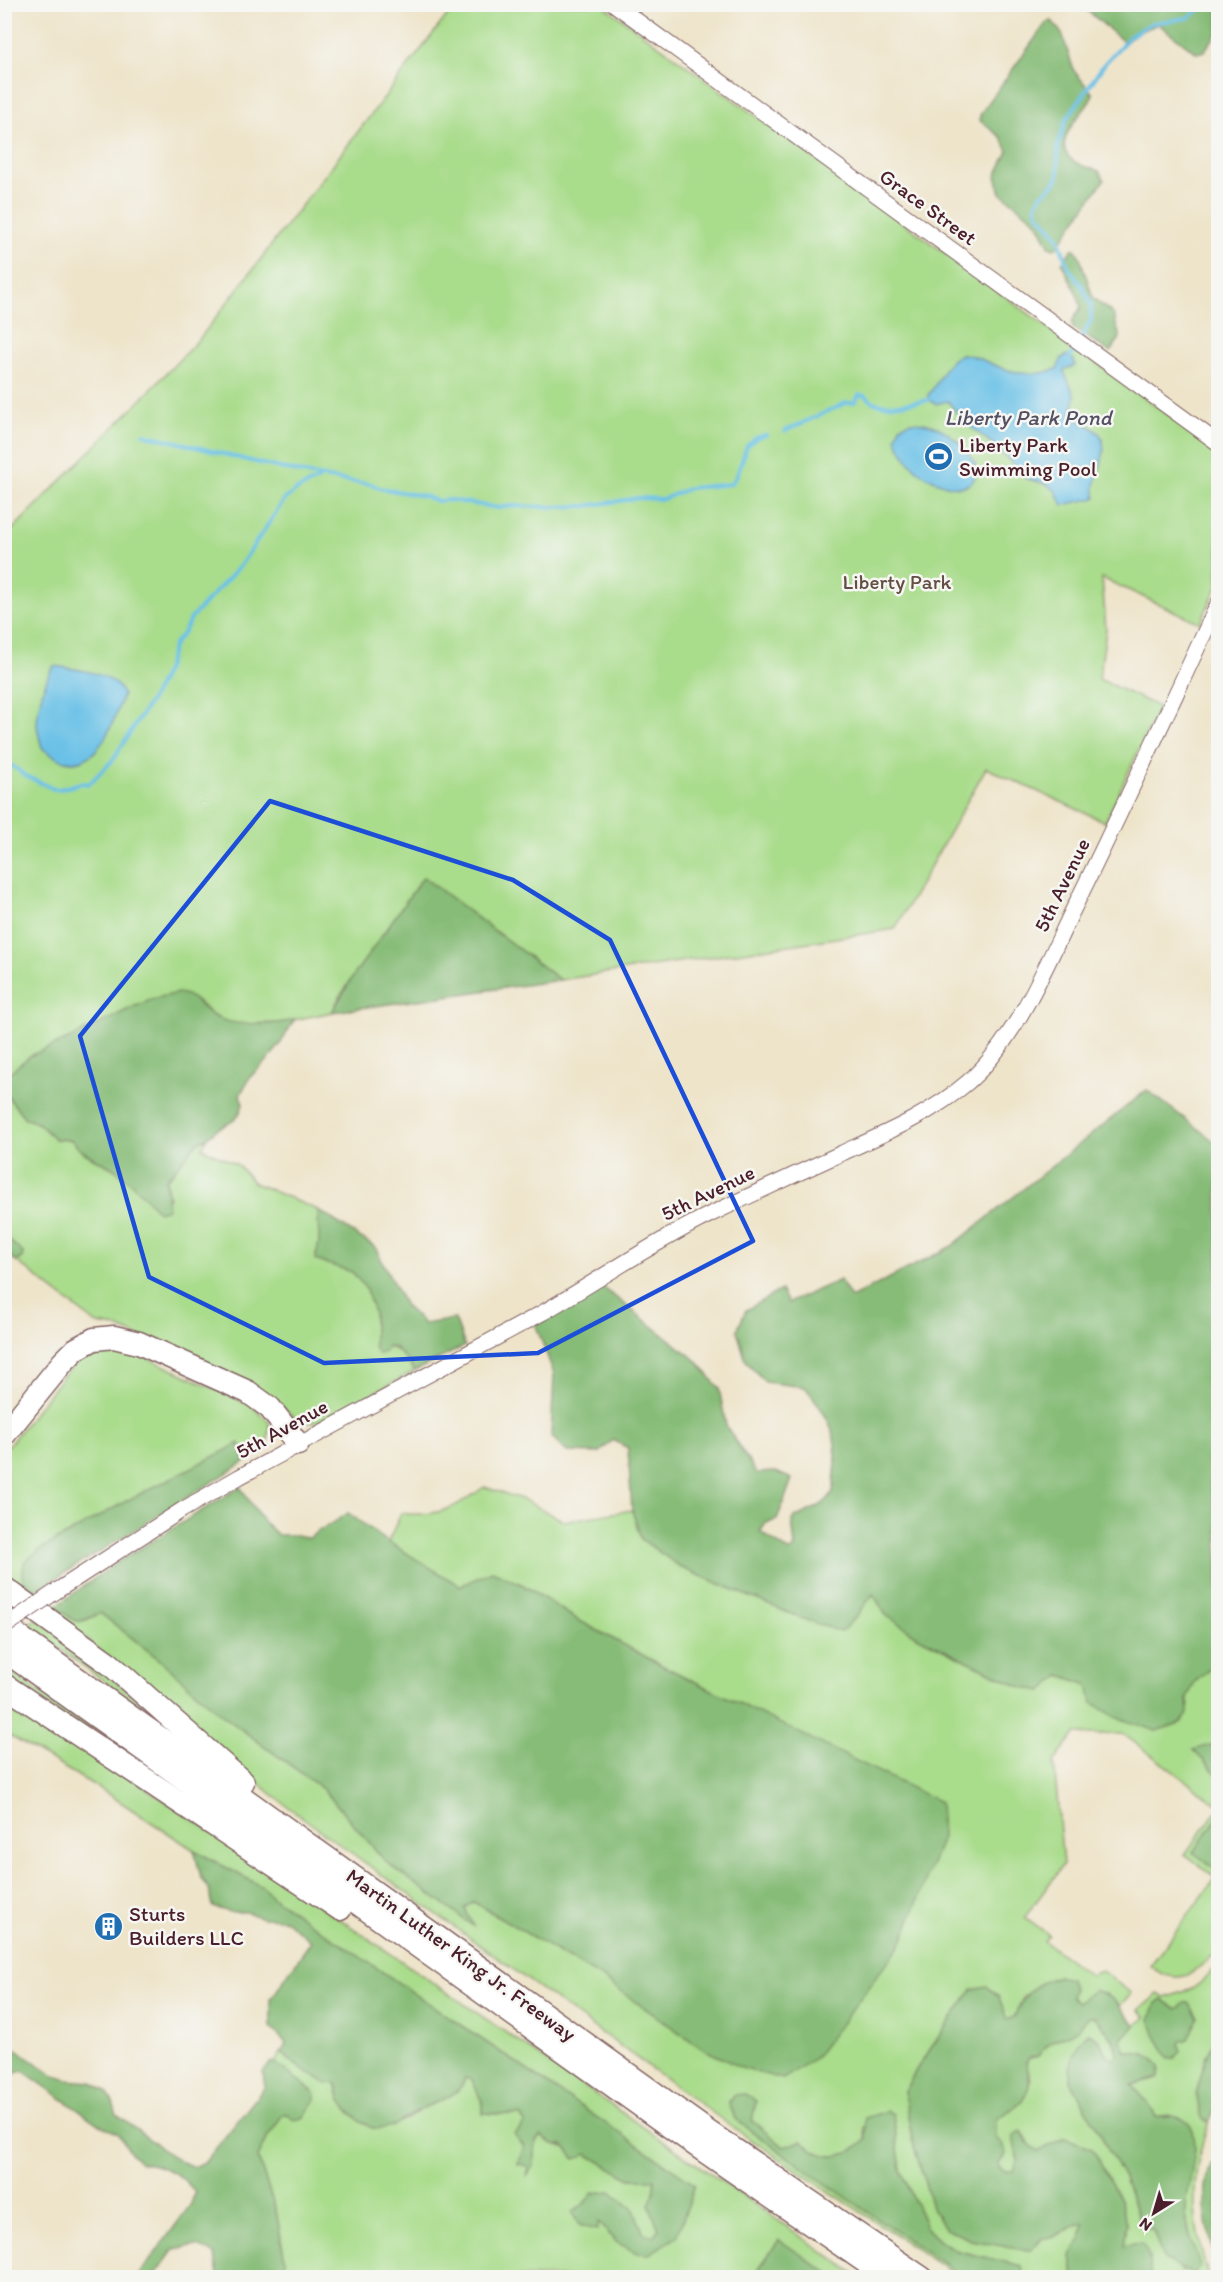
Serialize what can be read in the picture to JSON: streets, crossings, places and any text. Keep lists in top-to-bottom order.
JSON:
{
  "streets": {
    "highway": ["Martin Luther King Jr. Freeway"],
    "street": ["Grace Street", "5th Avenue"]
  },
  "crossings": [
    ["5th Avenue", "Martin Luther King Jr. Freeway"]
  ],
  "water": ["Liberty Park Pond"],
  "parks": ["Liberty Park"],
  "places": {
    "sports": ["Liberty Park Swimming Pool"],
    "building": ["Sturts Builders LLC"]
  },
  "north": "bottom left"
}
